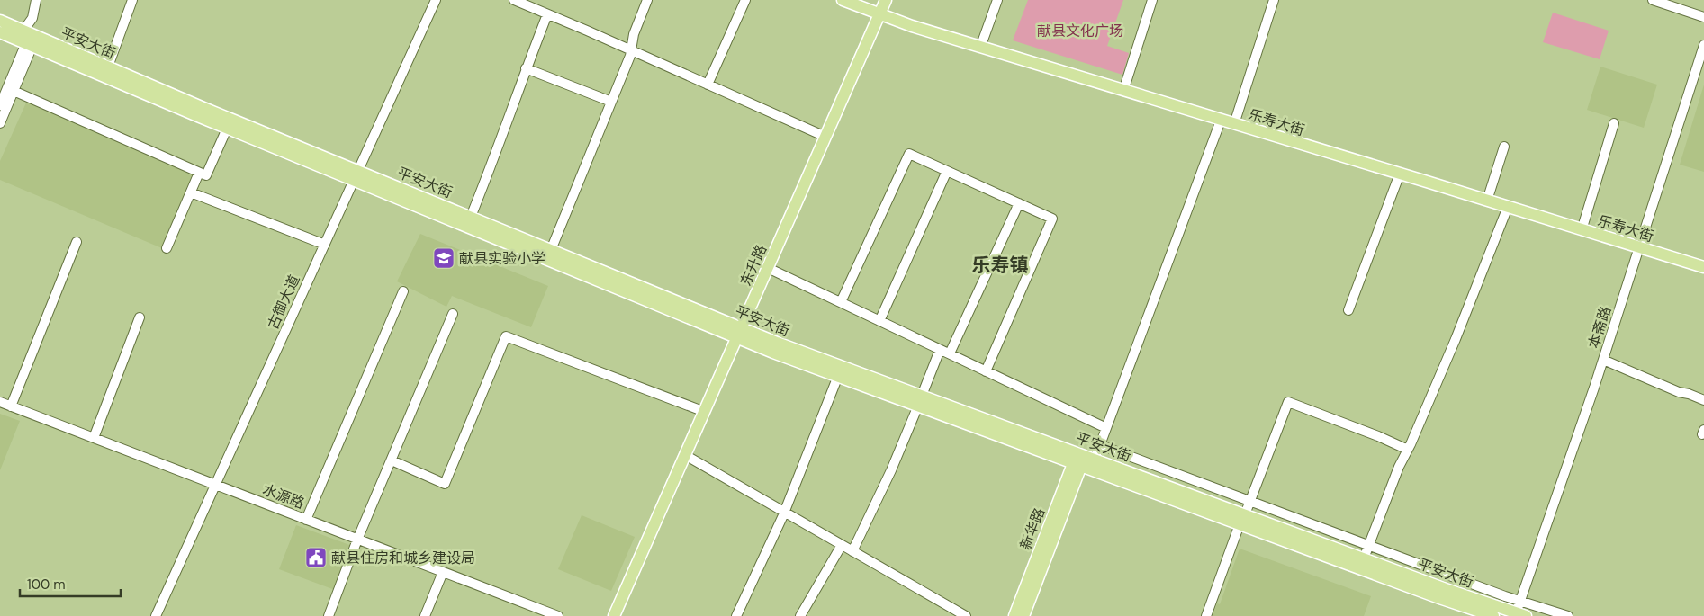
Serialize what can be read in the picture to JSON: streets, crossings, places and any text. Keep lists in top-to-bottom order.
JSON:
{
  "streets": {
    "main road": [
      "平安大街",
      "乐寿大街",
      "东升路",
      "新华路"
    ],
    "street": ["古御大道", "本斋路", "水源路"]
  },
  "crossings": [
    ["平安大街", "东升路"],
    ["平安大街", "古御大道"],
    ["平安大街", "本斋路"],
    ["平安大街", "新华路"],
    ["乐寿大街", "东升路"],
    ["乐寿大街", "本斋路"],
    ["古御大道", "水源路"]
  ],
  "districts": ["乐寿镇"],
  "parks": ["献县文化广场"],
  "places": {
    "school or university": ["献县实验小学"],
    "public building": ["献县住房和城乡建设局"]
  },
  "scale_bar": "100 m"
}
